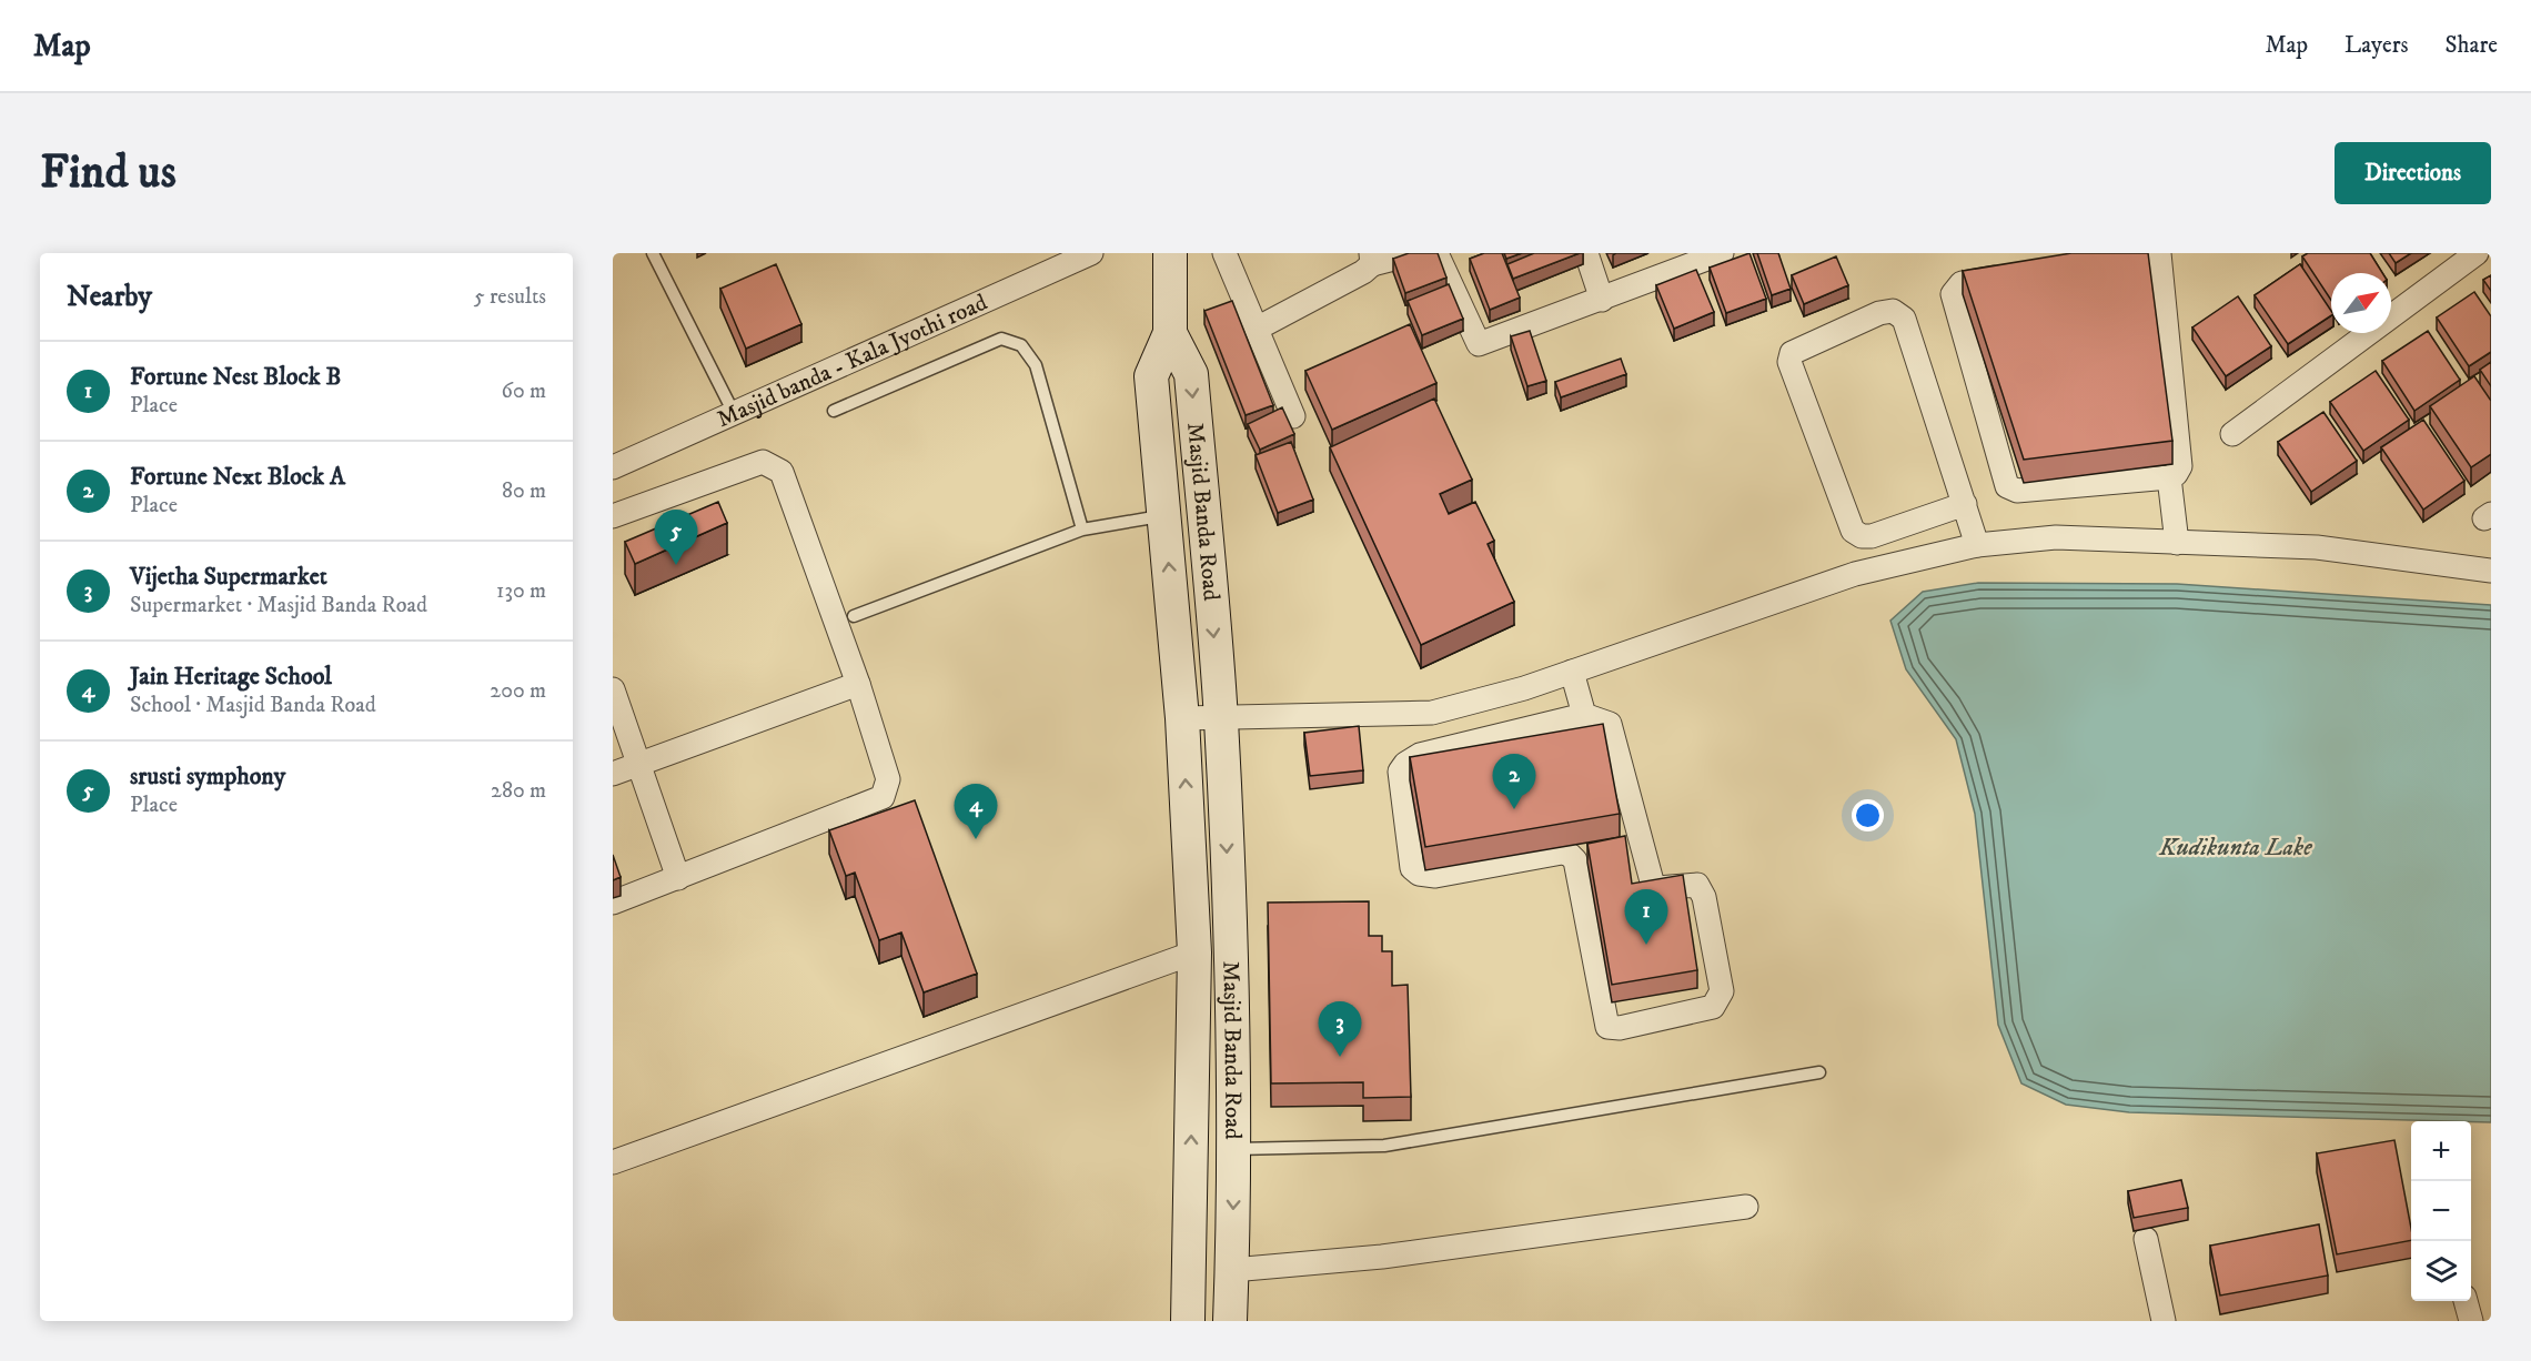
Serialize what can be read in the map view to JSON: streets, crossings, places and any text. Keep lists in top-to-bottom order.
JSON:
{
  "streets": {
    "main road": ["Masjid Banda Road"],
    "street": ["Masjid banda - Kala Jyothi road"]
  },
  "water": ["Kudikunta Lake"],
  "north": "top right",
  "page": {
    "header": "Map",
    "nav": ["Map", "Layers", "Share"],
    "buttons": "Directions",
    "title": "Find us",
    "heading": ["Nearby", "5 results"],
    "list": [
      {
        "mark": "1",
        "name": "Fortune Nest Block B",
        "note": "Place",
        "value": "60 m"
      },
      {
        "mark": "2",
        "name": "Fortune Next Block A",
        "note": "Place",
        "value": "80 m"
      },
      {
        "mark": "3",
        "name": "Vijetha Supermarket",
        "note": "Supermarket · Masjid Banda Road",
        "value": "130 m"
      },
      {
        "mark": "4",
        "name": "Jain Heritage School",
        "note": "School · Masjid Banda Road",
        "value": "200 m"
      },
      {
        "mark": "5",
        "name": "srusti symphony",
        "note": "Place",
        "value": "280 m"
      }
    ],
    "pins": [
      "5",
      "2",
      "4",
      "1",
      "3"
    ],
    "map_buttons": ["+", "−"]
  }
}
